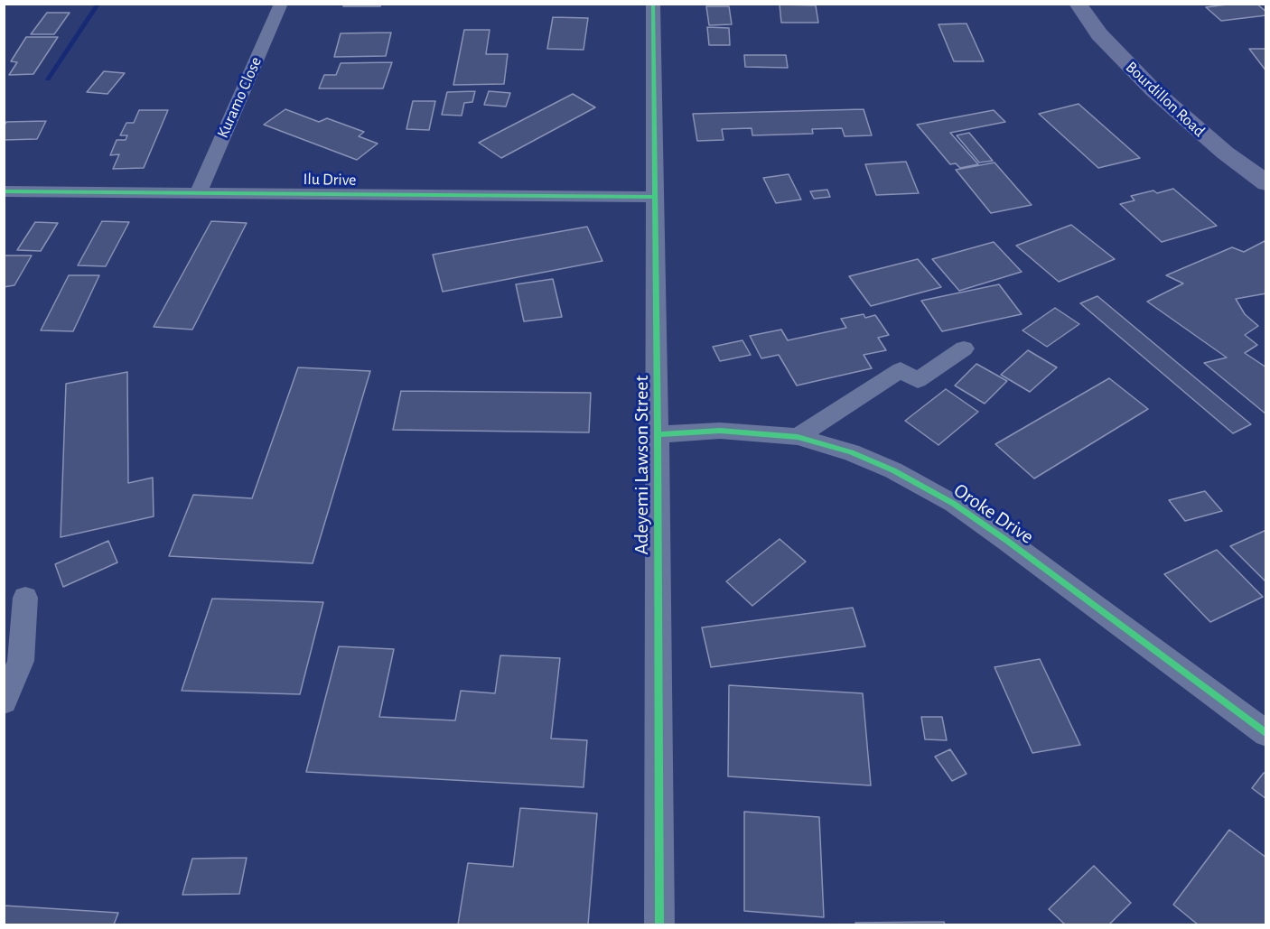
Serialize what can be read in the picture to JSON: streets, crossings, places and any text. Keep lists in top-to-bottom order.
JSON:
{
  "streets": {
    "main road": ["Bourdillon Road"],
    "street": [
      "Kuramo Close",
      "Ilu Drive",
      "Adeyemi Lawson Street",
      "Oroke Drive"
    ]
  },
  "crossings": [
    ["Kuramo Close", "Ilu Drive"],
    ["Ilu Drive", "Adeyemi Lawson Street"],
    ["Adeyemi Lawson Street", "Oroke Drive"]
  ]
}
